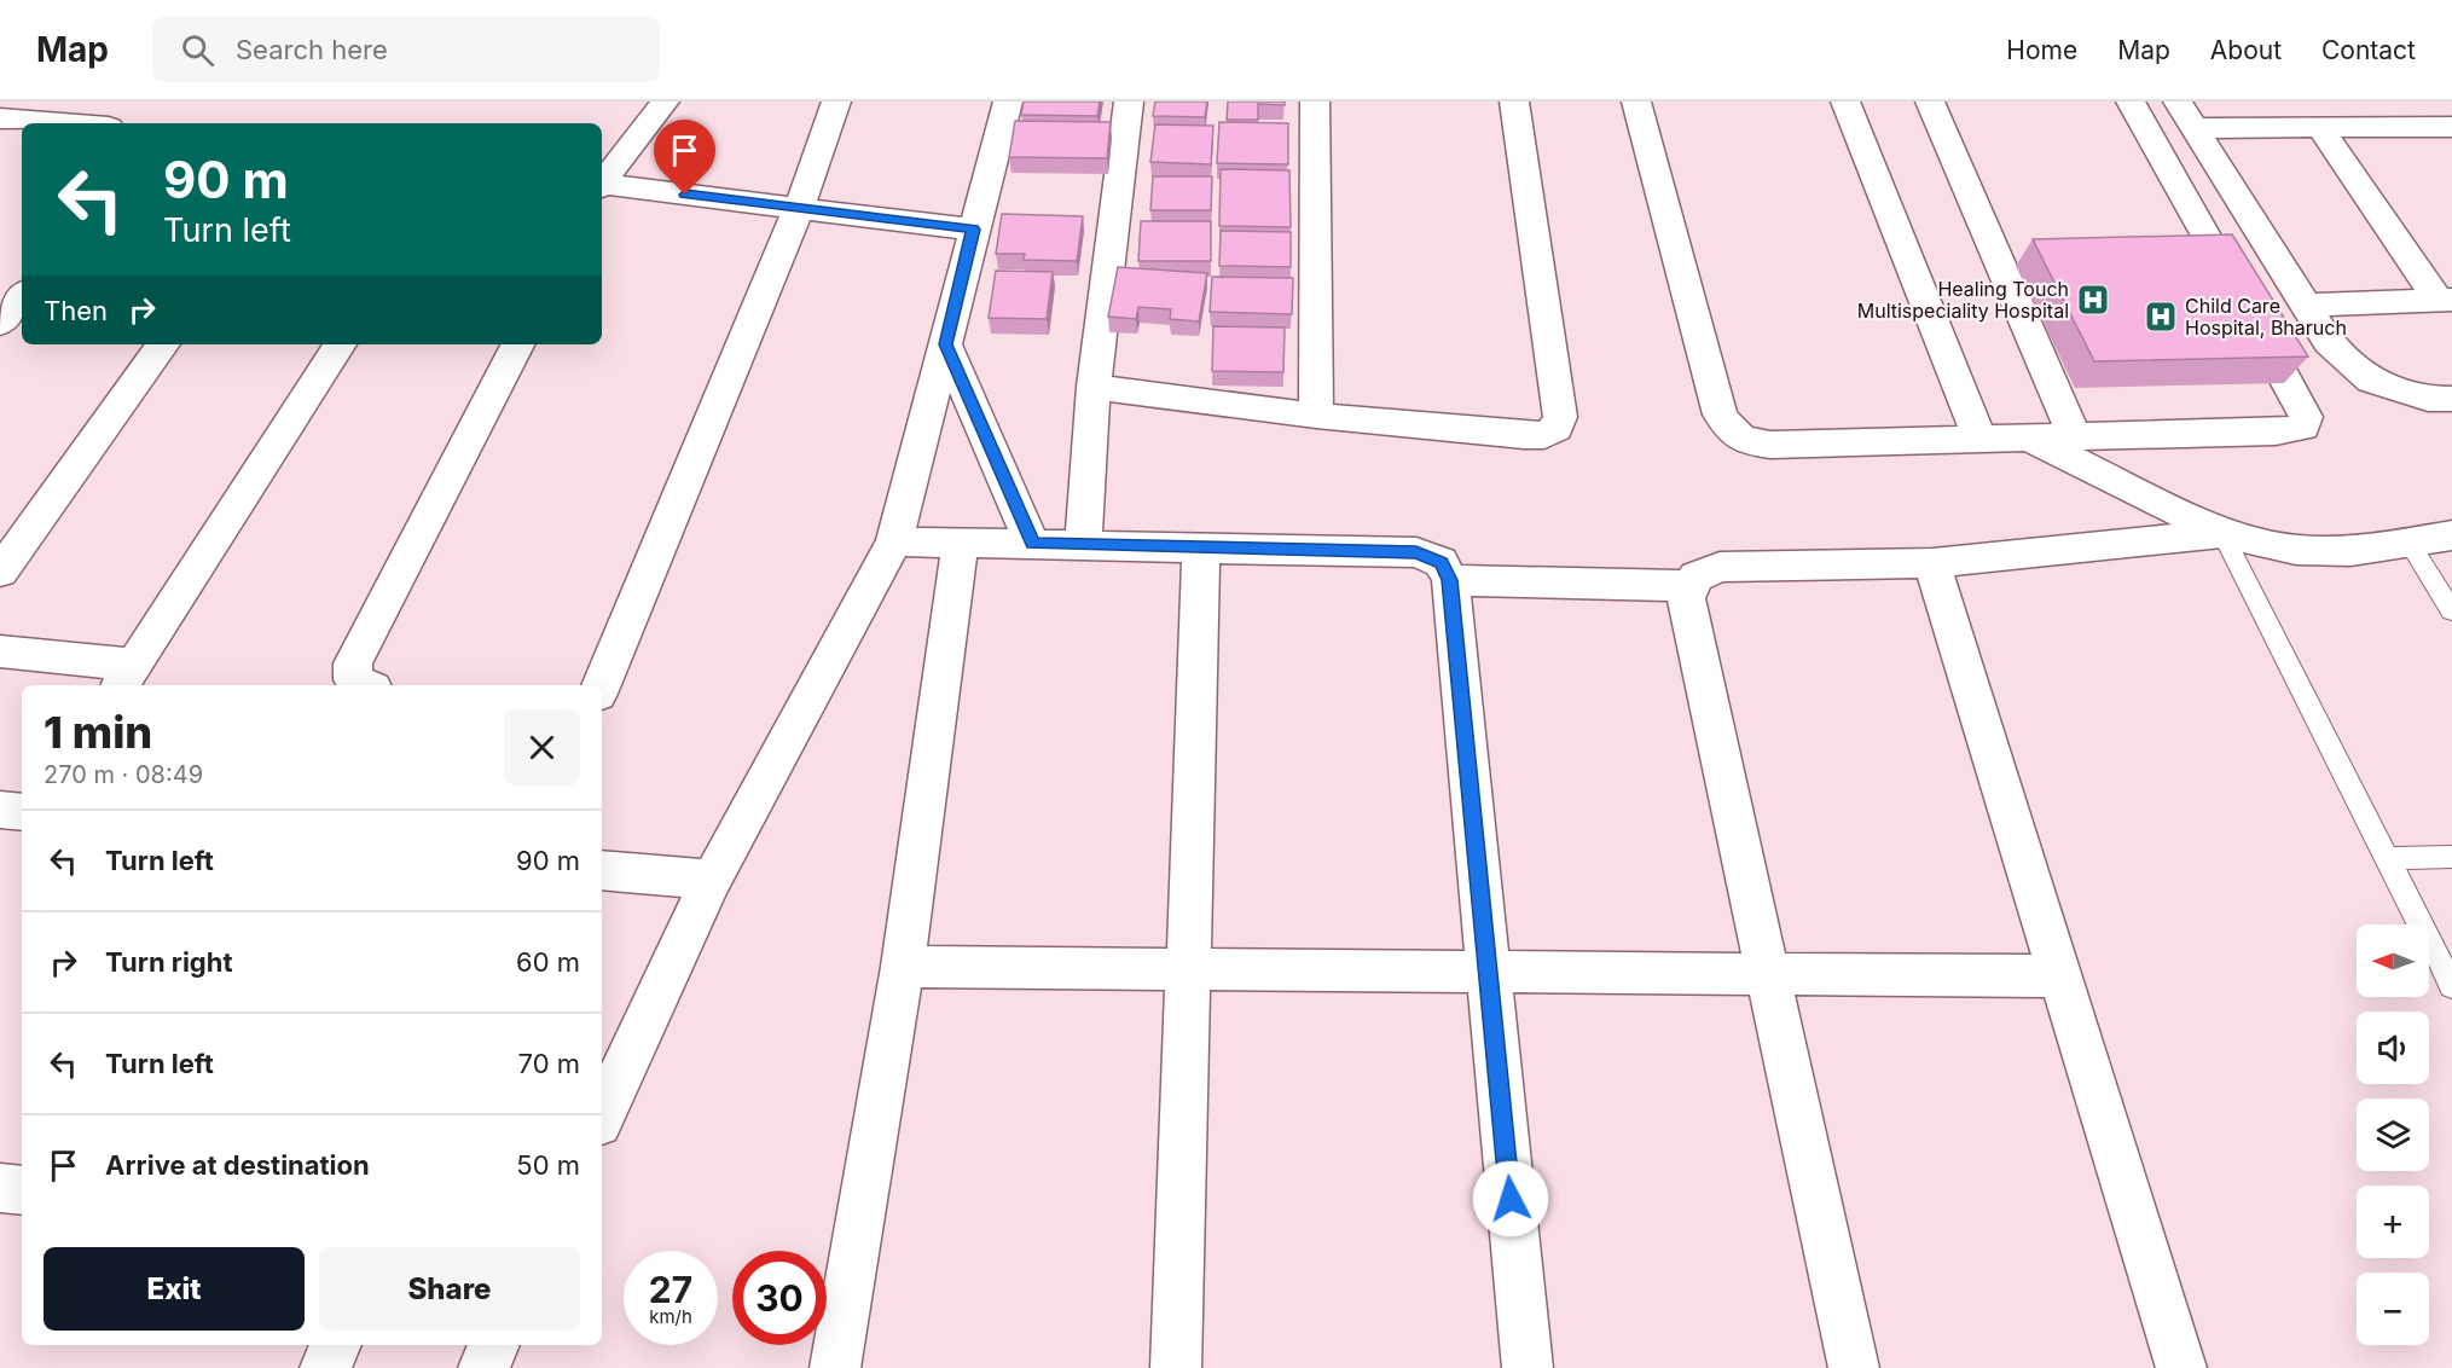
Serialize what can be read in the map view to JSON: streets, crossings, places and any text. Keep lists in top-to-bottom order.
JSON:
{
  "places": {
    "hospital": ["Healing Touch Multispeciality Hospital", "Child Care Hospital, Bharuch"]
  },
  "north": "left",
  "page": {
    "header": "Map",
    "search": "Search here",
    "nav": [
      "Home",
      "Map",
      "About",
      "Contact"
    ],
    "turn": ["90 m", "Turn left"],
    "then": "Then",
    "heading": ["1 min", "270 m · 08:49"],
    "list": [
      {
        "name": "Turn left",
        "value": "90 m"
      },
      {
        "name": "Turn right",
        "value": "60 m"
      },
      {
        "name": "Turn left",
        "value": "70 m"
      },
      {
        "name": "Arrive at destination",
        "value": "50 m"
      }
    ],
    "map_buttons": ["+", "−"],
    "buttons": ["Exit", "Share"],
    "speed": "27 km/h",
    "limit": "30"
  }
}
